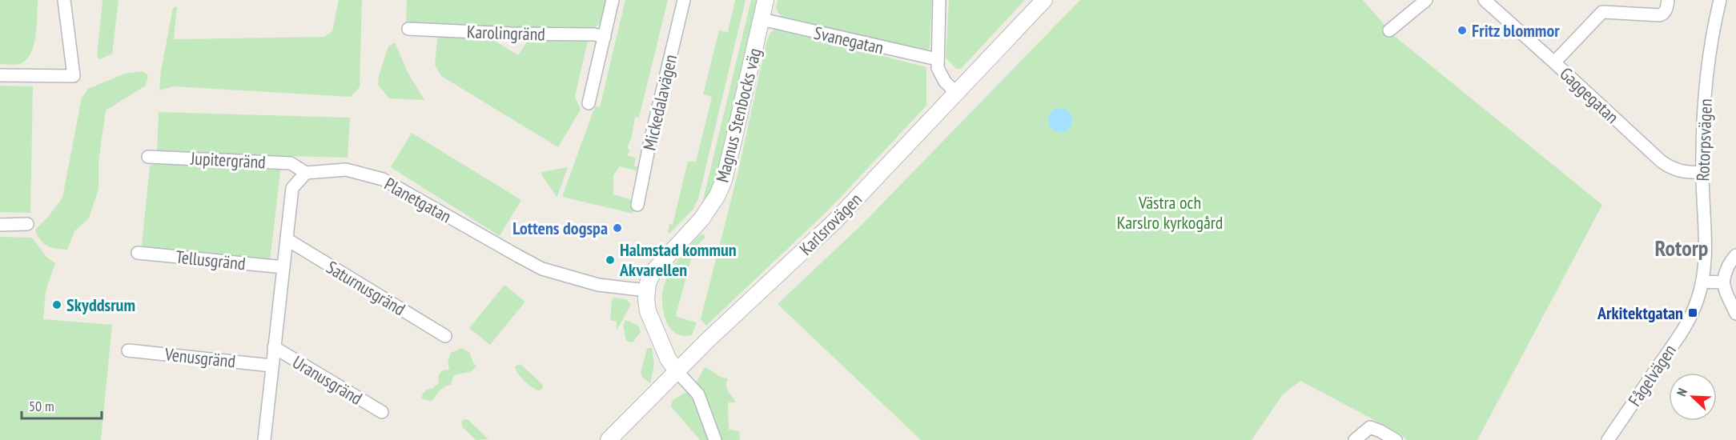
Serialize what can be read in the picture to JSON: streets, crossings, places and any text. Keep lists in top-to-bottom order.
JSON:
{
  "streets": {
    "street": [
      "Karolingränd",
      "Svanegatan",
      "Gaggegatan",
      "Mickedalavägen",
      "Magnus Stenbocks väg",
      "Rotorpsvägen",
      "Jupitergränd",
      "Planetgatan",
      "Karlsrovägen",
      "Tellusgränd",
      "Saturnusgränd",
      "Venusgränd",
      "Fågelvägen",
      "Uranusgränd"
    ]
  },
  "crossings": [
    ["Svanegatan", "Magnus Stenbocks väg"],
    ["Gaggegatan", "Rotorpsvägen"],
    ["Magnus Stenbocks väg", "Planetgatan"],
    ["Rotorpsvägen", "Fågelvägen"],
    ["Jupitergränd", "Planetgatan"]
  ],
  "districts": ["Rotorp"],
  "parks": ["Västra och Karslro kyrkogård"],
  "places": {
    "other": [
      "Fritz blommor",
      "Lottens dogspa",
      "Halmstad kommun Akvarellen",
      "Skyddsrum"
    ],
    "transit": ["Arkitektgatan"]
  },
  "scale_bar": "50 m",
  "north": "top left"
}
